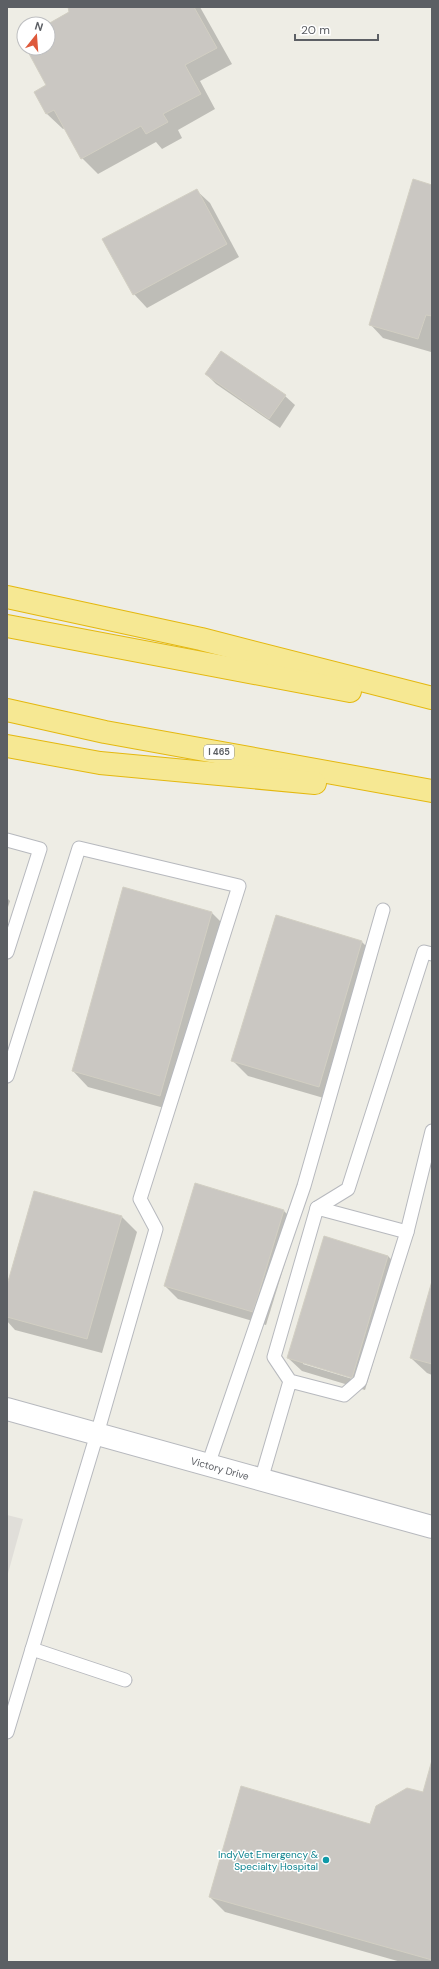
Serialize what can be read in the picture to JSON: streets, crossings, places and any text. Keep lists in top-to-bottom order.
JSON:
{
  "streets": {
    "highway": ["I 465"],
    "street": ["Victory Drive"]
  },
  "places": ["IndyVet Emergency & Specialty Hospital"],
  "scale_bar": "20 m",
  "north": "top"
}
